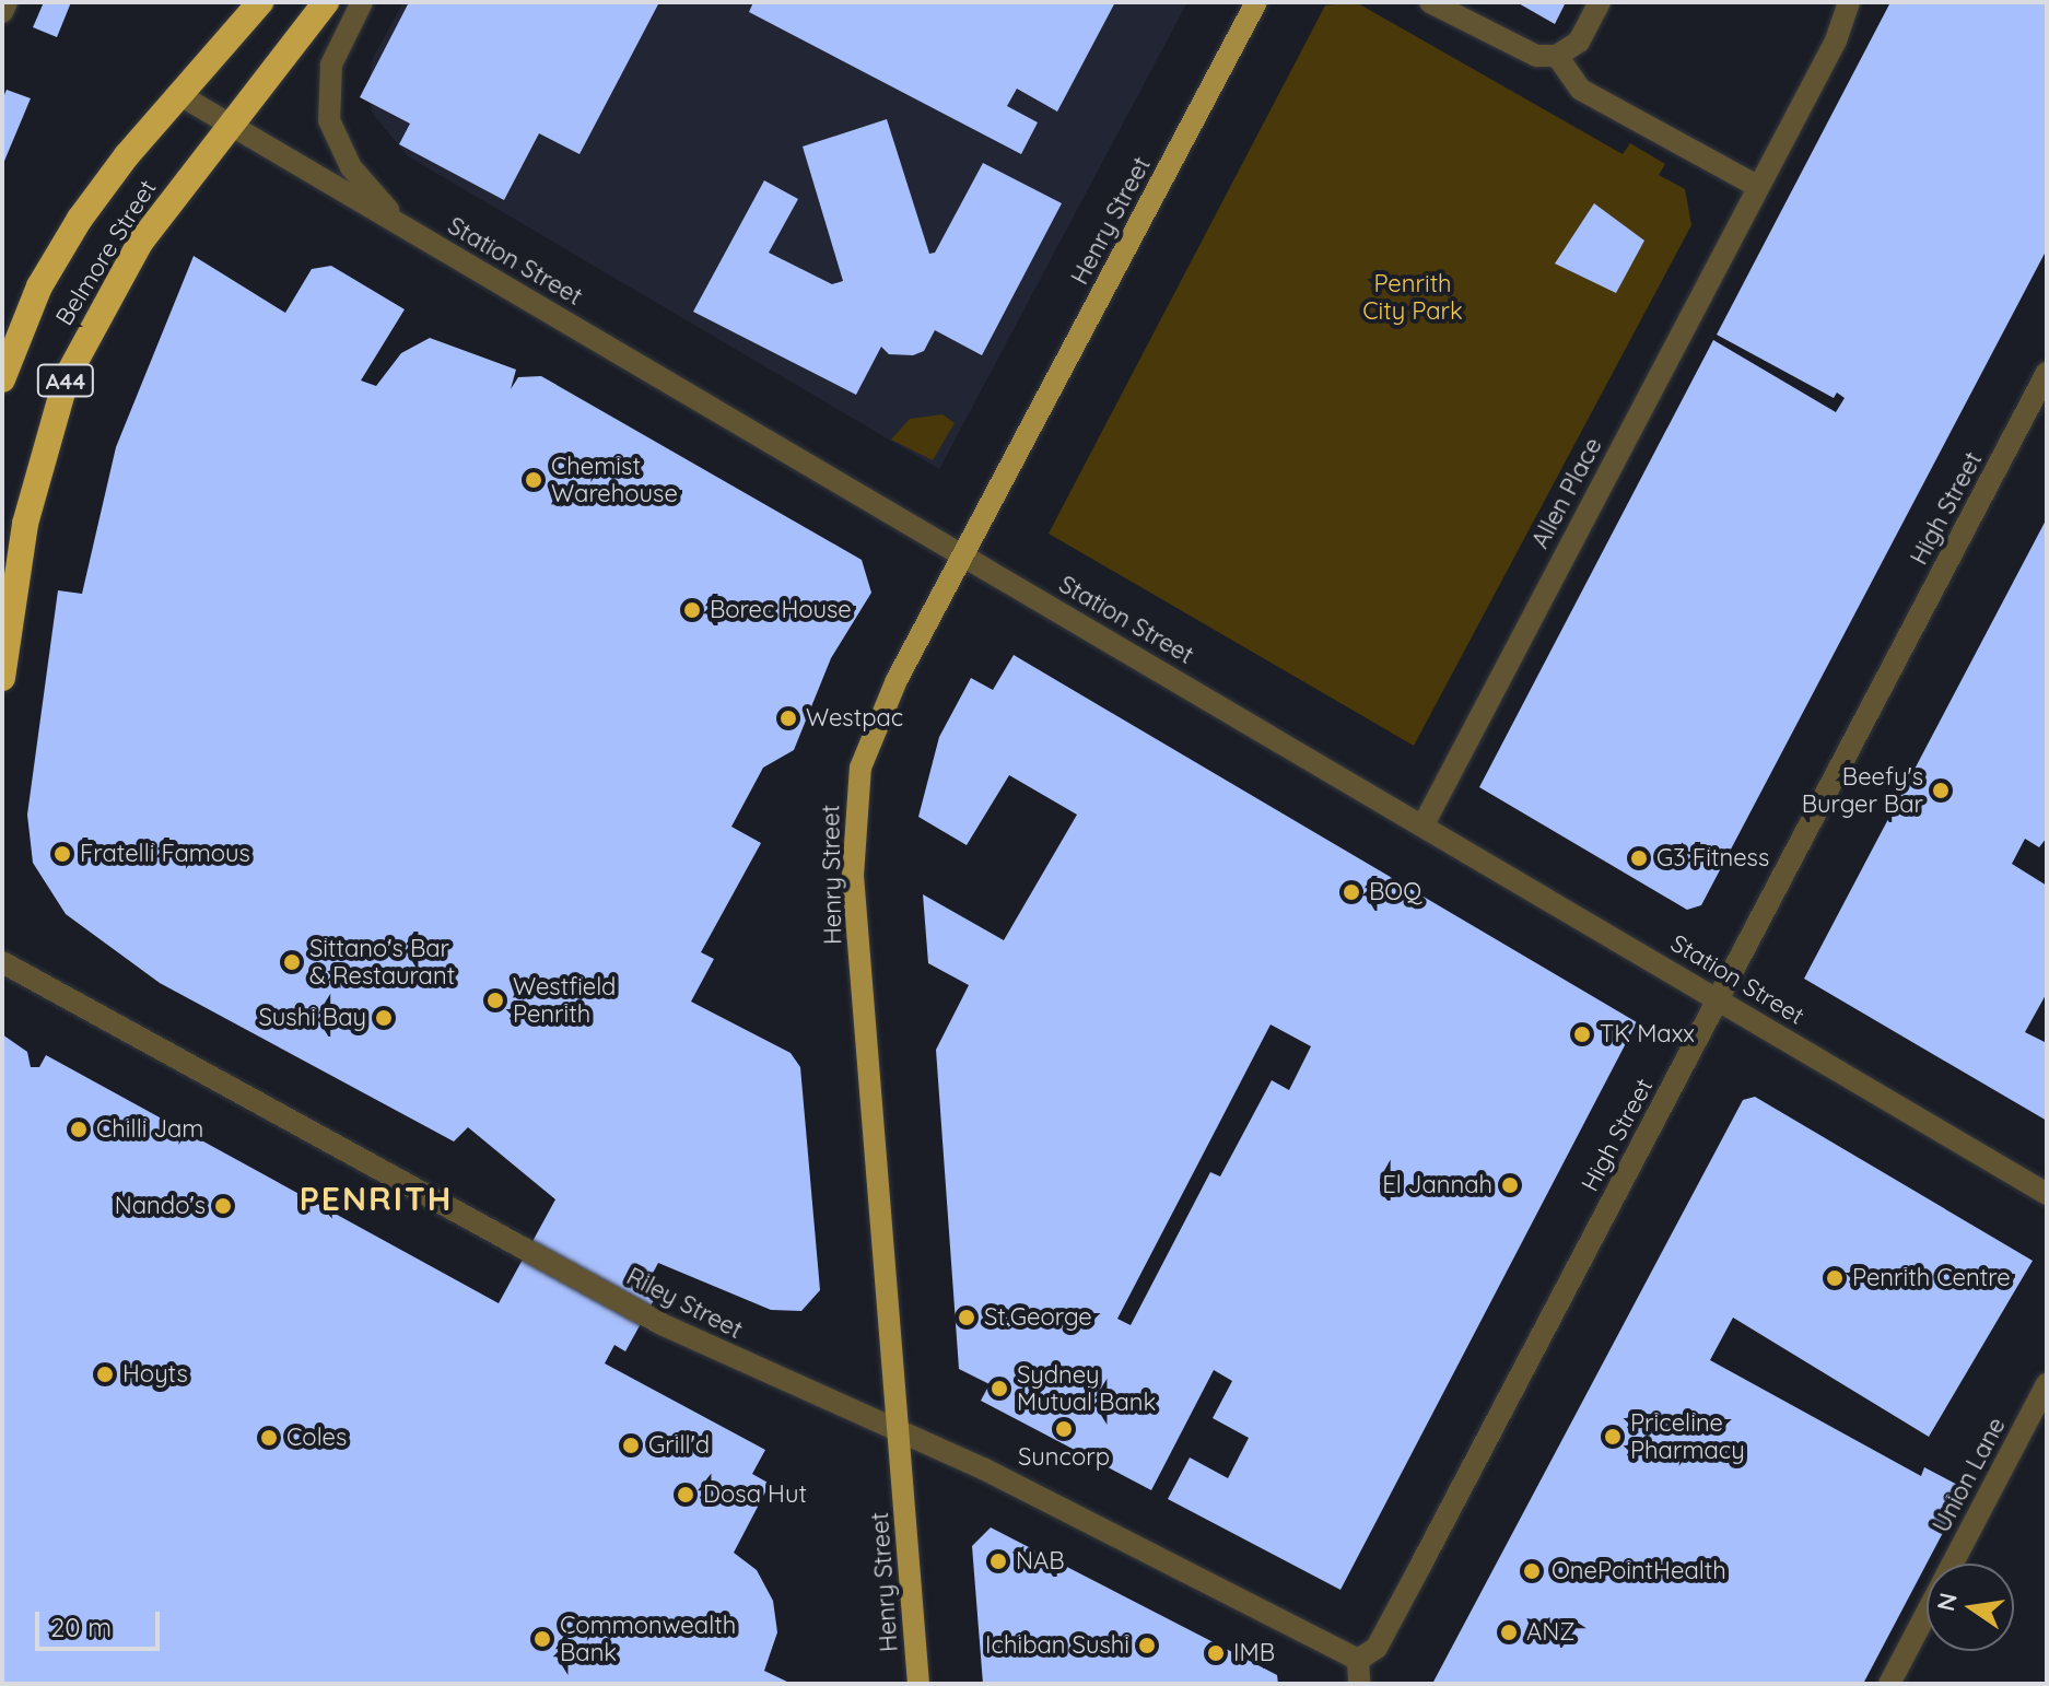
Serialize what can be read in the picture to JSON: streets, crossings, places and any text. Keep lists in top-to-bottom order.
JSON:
{
  "streets": {
    "highway": ["Belmore Street", "A44"],
    "main road": ["Henry Street"],
    "street": [
      "Station Street",
      "Allen Place",
      "High Street",
      "Riley Street",
      "Union Lane"
    ]
  },
  "crossings": [
    ["Henry Street", "Station Street"],
    ["Henry Street", "Riley Street"],
    ["Belmore Street", "Station Street"],
    ["Station Street", "Allen Place"],
    ["Station Street", "High Street"],
    ["High Street", "Riley Street"]
  ],
  "districts": ["PENRITH"],
  "parks": ["Penrith City Park"],
  "places": [
    "Chemist Warehouse",
    "Borec House",
    "Westpac",
    "Beefy's Burger Bar",
    "Fratelli Famous",
    "G3 Fitness",
    "BOQ",
    "Sittano's Bar & Restaurant",
    "Westfield Penrith",
    "Sushi Bay",
    "TK Maxx",
    "Chilli Jam",
    "El Jannah",
    "Nando's",
    "Penrith Centre",
    "St.George",
    "Hoyts",
    "Sydney Mutual Bank",
    "Suncorp",
    "Priceline Pharmacy",
    "Coles",
    "Grill'd",
    "Dosa Hut",
    "NAB",
    "OnePointHealth",
    "ANZ",
    "Commonwealth Bank",
    "Ichiban Sushi",
    "IMB"
  ],
  "scale_bar": "20 m",
  "north": "left"
}
